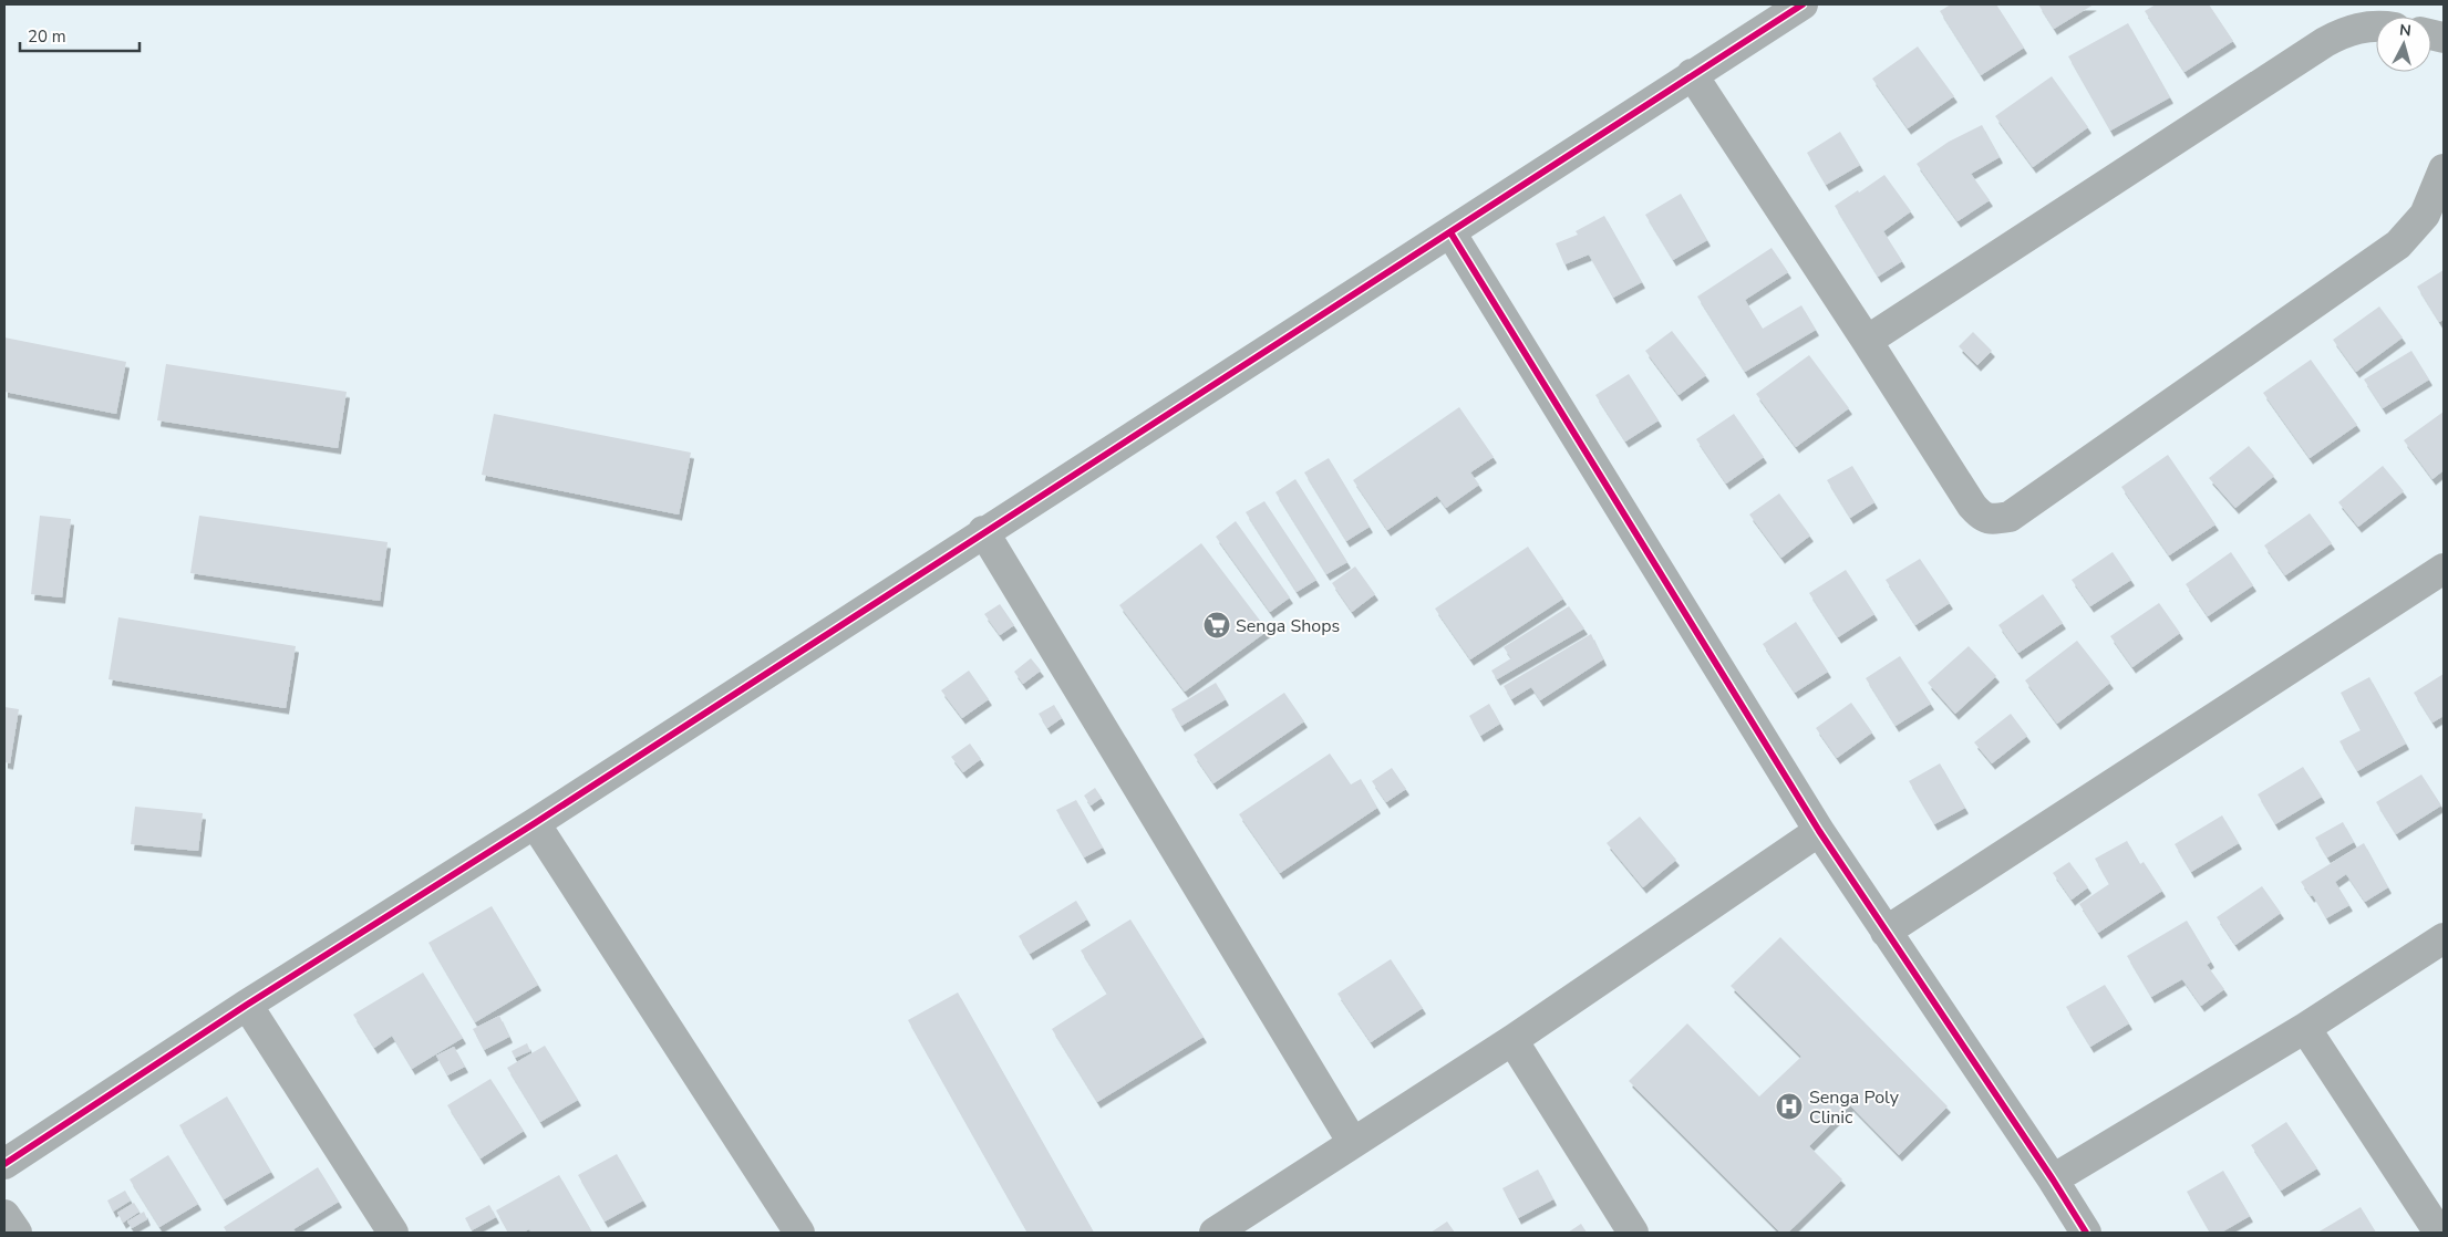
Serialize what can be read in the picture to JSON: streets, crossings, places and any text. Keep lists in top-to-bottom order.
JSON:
{
  "places": {
    "supermarket": ["Senga Shops"],
    "hospital": ["Senga Poly Clinic"]
  },
  "scale_bar": "20 m",
  "north": "top"
}
